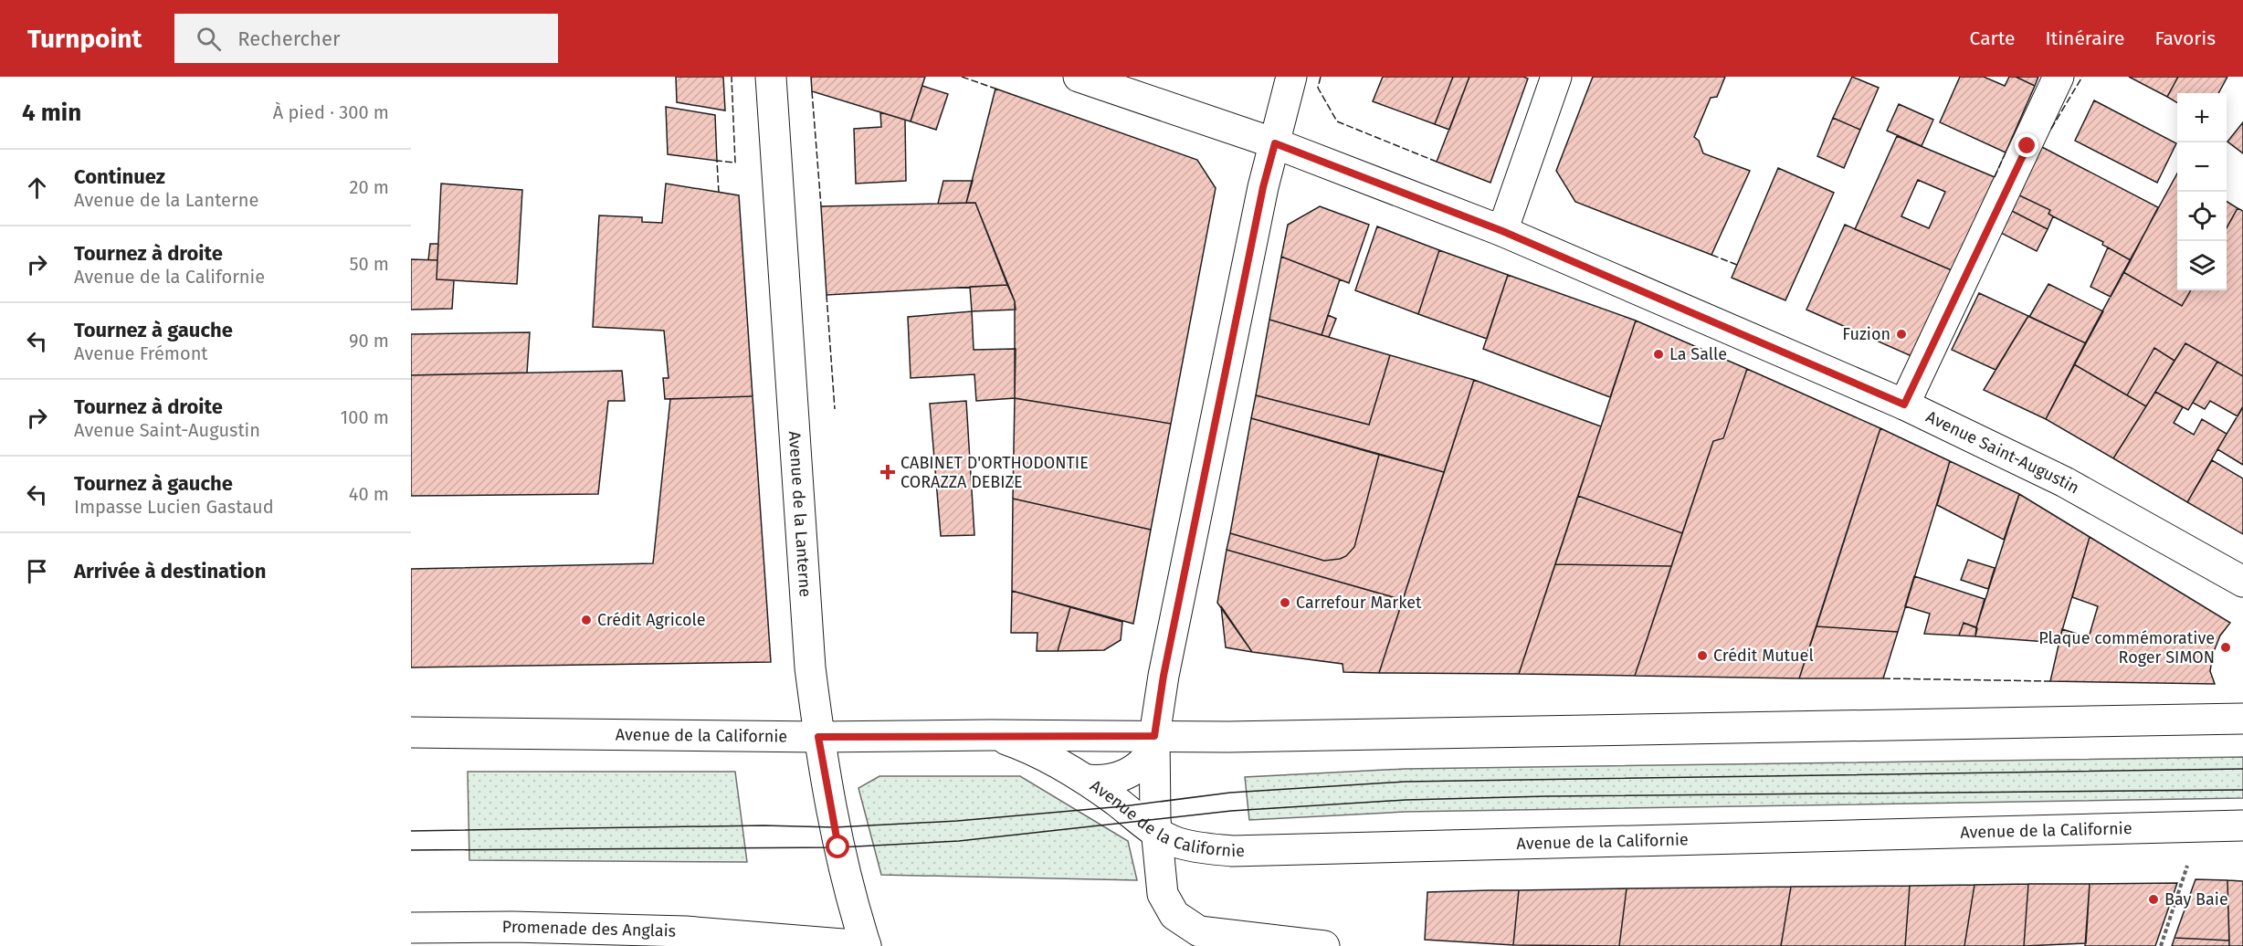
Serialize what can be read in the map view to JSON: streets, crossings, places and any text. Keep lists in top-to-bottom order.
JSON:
{
  "streets": {
    "main road": [
      "Avenue Saint-Augustin",
      "Avenue de la Lanterne",
      "Avenue de la Californie",
      "Promenade des Anglais"
    ]
  },
  "crossings": [
    ["Avenue de la Lanterne", "Avenue de la Californie"],
    ["Avenue de la Lanterne", "Promenade des Anglais"]
  ],
  "places": {
    "other": [
      "Fuzion",
      "La Salle",
      "Carrefour Market",
      "Crédit Agricole",
      "Plaque commémorative Roger SIMON",
      "Crédit Mutuel",
      "Bay Baie"
    ],
    "health": ["CABINET D'ORTHODONTIE CORAZZA DEBIZE"]
  },
  "page": {
    "header": "Turnpoint",
    "search": "Rechercher",
    "nav": ["Carte", "Itinéraire", "Favoris"],
    "heading": ["4 min", "À pied · 300 m"],
    "map_buttons": ["+", "−"],
    "list": [
      ["Continuez", "Avenue de la Lanterne", "20 m"],
      ["Tournez à droite", "Avenue de la Californie", "50 m"],
      ["Tournez à gauche", "Avenue Frémont", "90 m"],
      ["Tournez à droite", "Avenue Saint-Augustin", "100 m"],
      ["Tournez à gauche", "Impasse Lucien Gastaud", "40 m"],
      "Arrivée à destination"
    ]
  }
}
